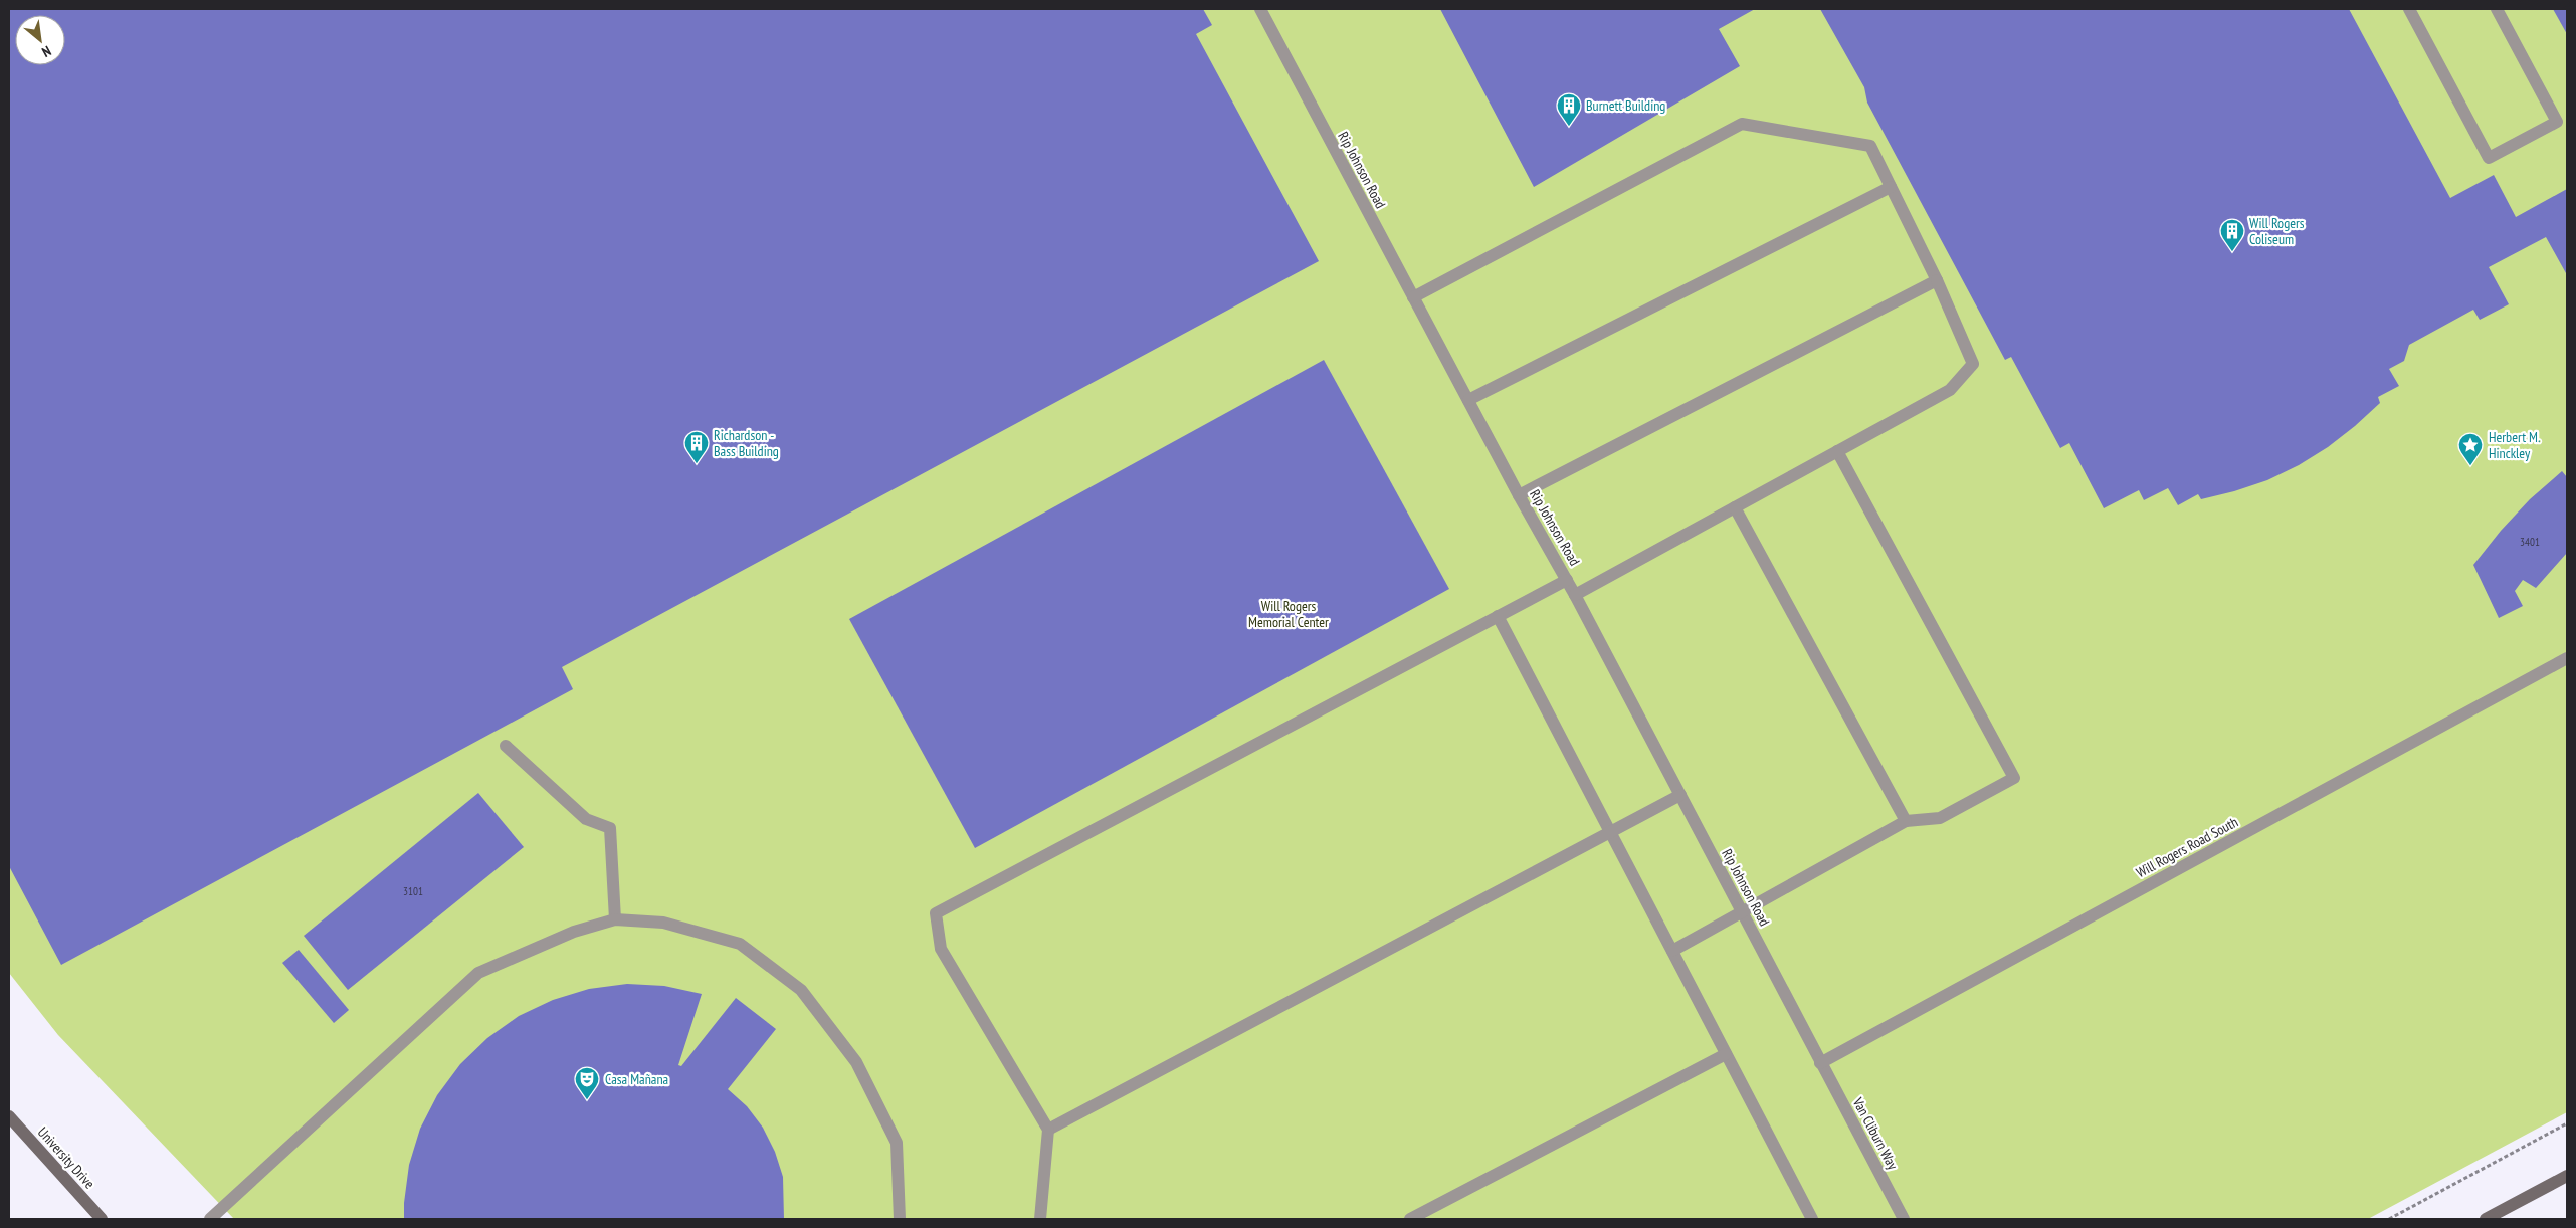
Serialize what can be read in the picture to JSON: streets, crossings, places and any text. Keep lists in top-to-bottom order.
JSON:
{
  "streets": {
    "main road": ["University Drive"],
    "lane": ["Rip Johnson Road", "Will Rogers Road South", "Van Cliburn Way"]
  },
  "crossings": [
    ["Rip Johnson Road", "Will Rogers Road South"],
    ["Rip Johnson Road", "Van Cliburn Way"],
    ["Will Rogers Road South", "Van Cliburn Way"]
  ],
  "parks": ["Will Rogers Memorial Center"],
  "places": {
    "building": ["Burnett Building", "Will Rogers Coliseum", "Richardson - Bass Building"],
    "place": ["Herbert M. Hinckley"],
    "theatre": ["Casa Mañana"]
  },
  "house_numbers": ["3401", "3101"],
  "north": "bottom right"
}
